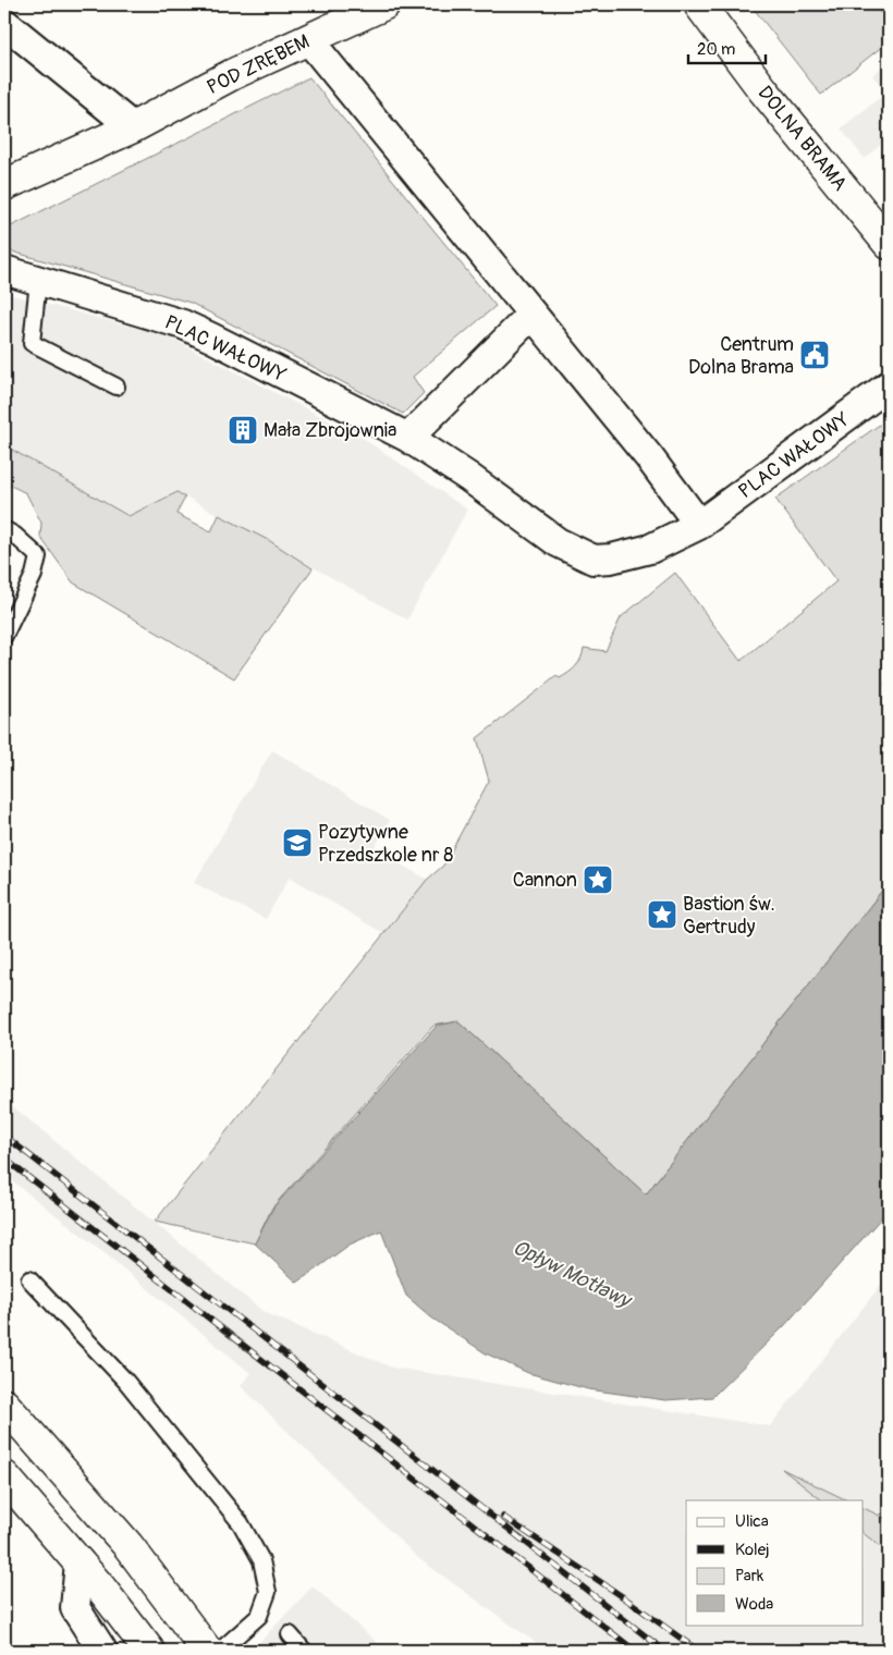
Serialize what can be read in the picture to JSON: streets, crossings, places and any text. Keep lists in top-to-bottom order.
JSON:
{
  "streets": {
    "street": ["POD ZRĘBEM", "DOLNA BRAMA", "PLAC WAŁOWY"]
  },
  "water": ["Opływ Motławy"],
  "places": {
    "public building": ["Centrum Dolna Brama"],
    "building": ["Mała Zbrojownia"],
    "school or university": ["Pozytywne Przedszkole nr 8"],
    "place": ["Cannon", "Bastion św. Gertrudy"]
  },
  "legend": [
    "Ulica",
    "Kolej",
    "Park",
    "Woda"
  ],
  "scale_bar": "20 m"
}
